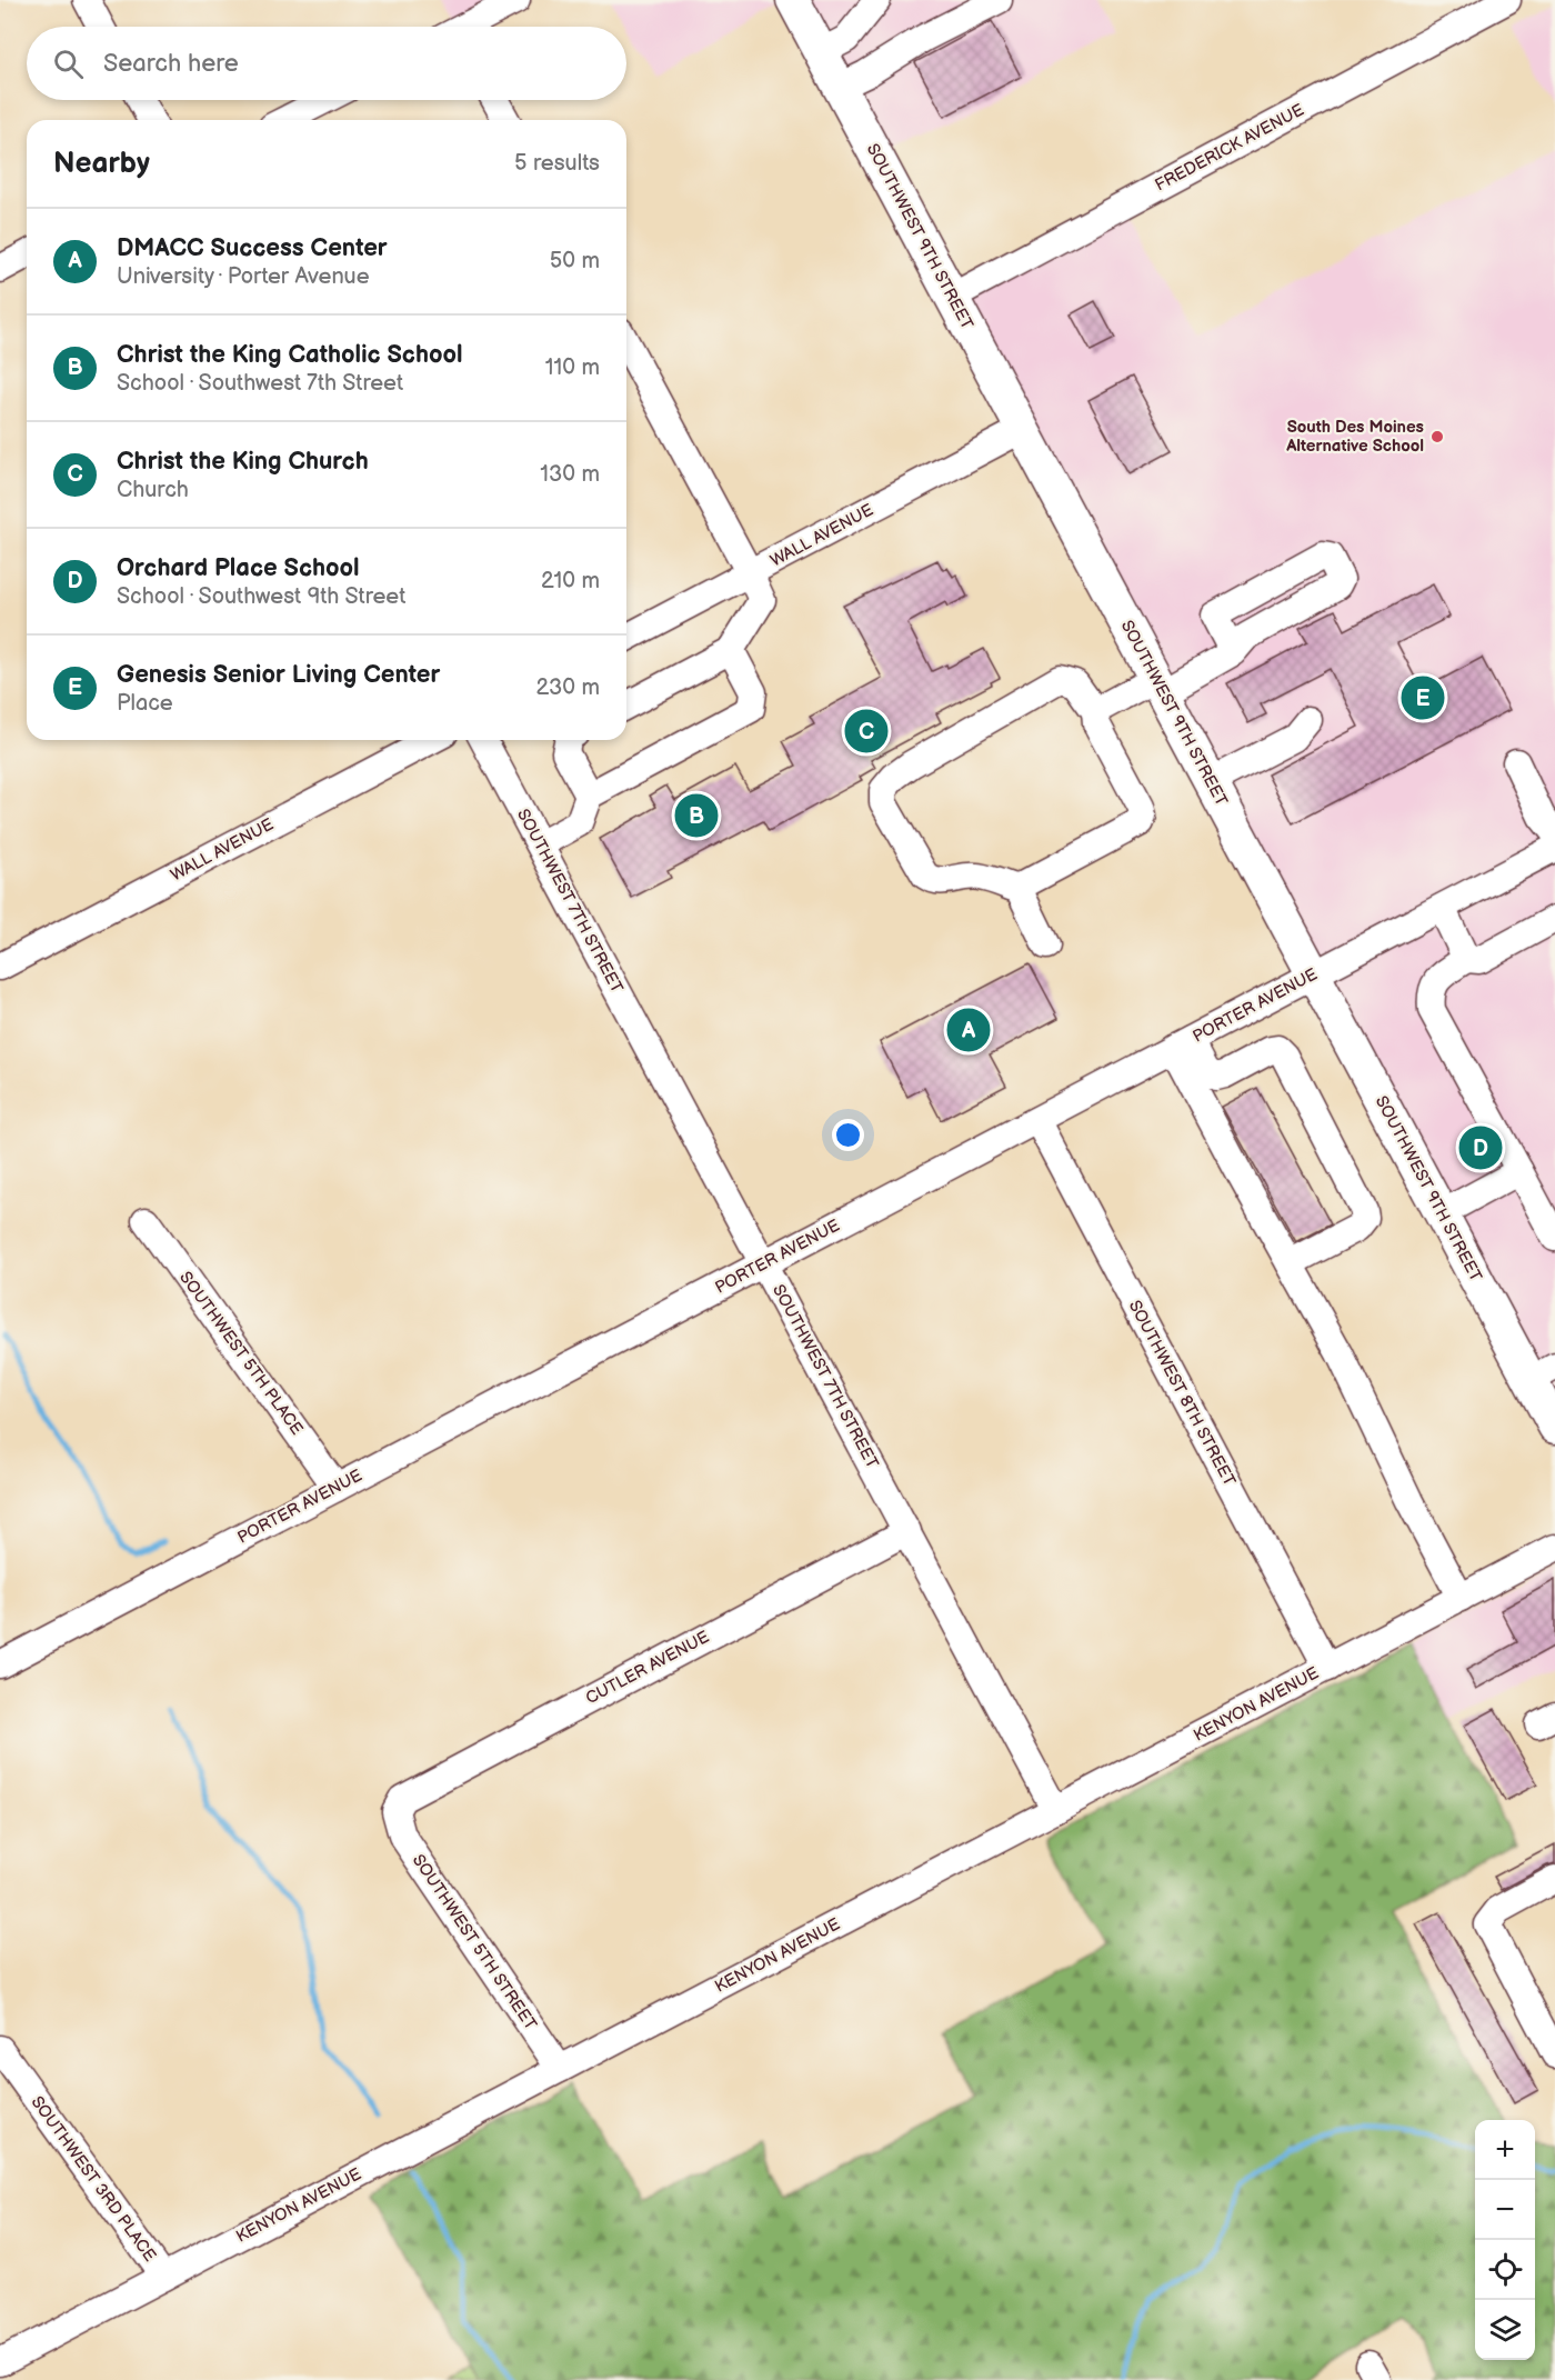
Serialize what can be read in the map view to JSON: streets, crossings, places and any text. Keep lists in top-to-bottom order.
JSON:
{
  "streets": {
    "main road": ["SOUTHWEST 9TH STREET"],
    "street": [
      "FREDERICK AVENUE",
      "WALL AVENUE",
      "SOUTHWEST 7TH STREET",
      "PORTER AVENUE",
      "SOUTHWEST 5TH PLACE",
      "SOUTHWEST 8TH STREET",
      "CUTLER AVENUE",
      "KENYON AVENUE",
      "SOUTHWEST 5TH STREET",
      "SOUTHWEST 3RD PLACE"
    ]
  },
  "crossings": [
    ["FREDERICK AVENUE", "SOUTHWEST 9TH STREET"],
    ["SOUTHWEST 9TH STREET", "WALL AVENUE"],
    ["SOUTHWEST 9TH STREET", "PORTER AVENUE"],
    ["SOUTHWEST 7TH STREET", "PORTER AVENUE"],
    ["SOUTHWEST 7TH STREET", "CUTLER AVENUE"],
    ["SOUTHWEST 7TH STREET", "KENYON AVENUE"],
    ["PORTER AVENUE", "SOUTHWEST 5TH PLACE"],
    ["PORTER AVENUE", "SOUTHWEST 8TH STREET"],
    ["SOUTHWEST 8TH STREET", "KENYON AVENUE"],
    ["CUTLER AVENUE", "SOUTHWEST 5TH STREET"],
    ["KENYON AVENUE", "SOUTHWEST 5TH STREET"],
    ["KENYON AVENUE", "SOUTHWEST 3RD PLACE"]
  ],
  "places": ["South Des Moines Alternative School"],
  "page": {
    "search": "Search here",
    "heading": ["Nearby", "5 results"],
    "list": [
      {
        "mark": "A",
        "name": "DMACC Success Center",
        "note": "University · Porter Avenue",
        "value": "50 m"
      },
      {
        "mark": "B",
        "name": "Christ the King Catholic School",
        "note": "School · Southwest 7th Street",
        "value": "110 m"
      },
      {
        "mark": "C",
        "name": "Christ the King Church",
        "note": "Church",
        "value": "130 m"
      },
      {
        "mark": "D",
        "name": "Orchard Place School",
        "note": "School · Southwest 9th Street",
        "value": "210 m"
      },
      {
        "mark": "E",
        "name": "Genesis Senior Living Center",
        "note": "Place",
        "value": "230 m"
      }
    ],
    "pins": [
      "E",
      "C",
      "B",
      "A",
      "D"
    ],
    "map_buttons": ["+", "−"]
  }
}
